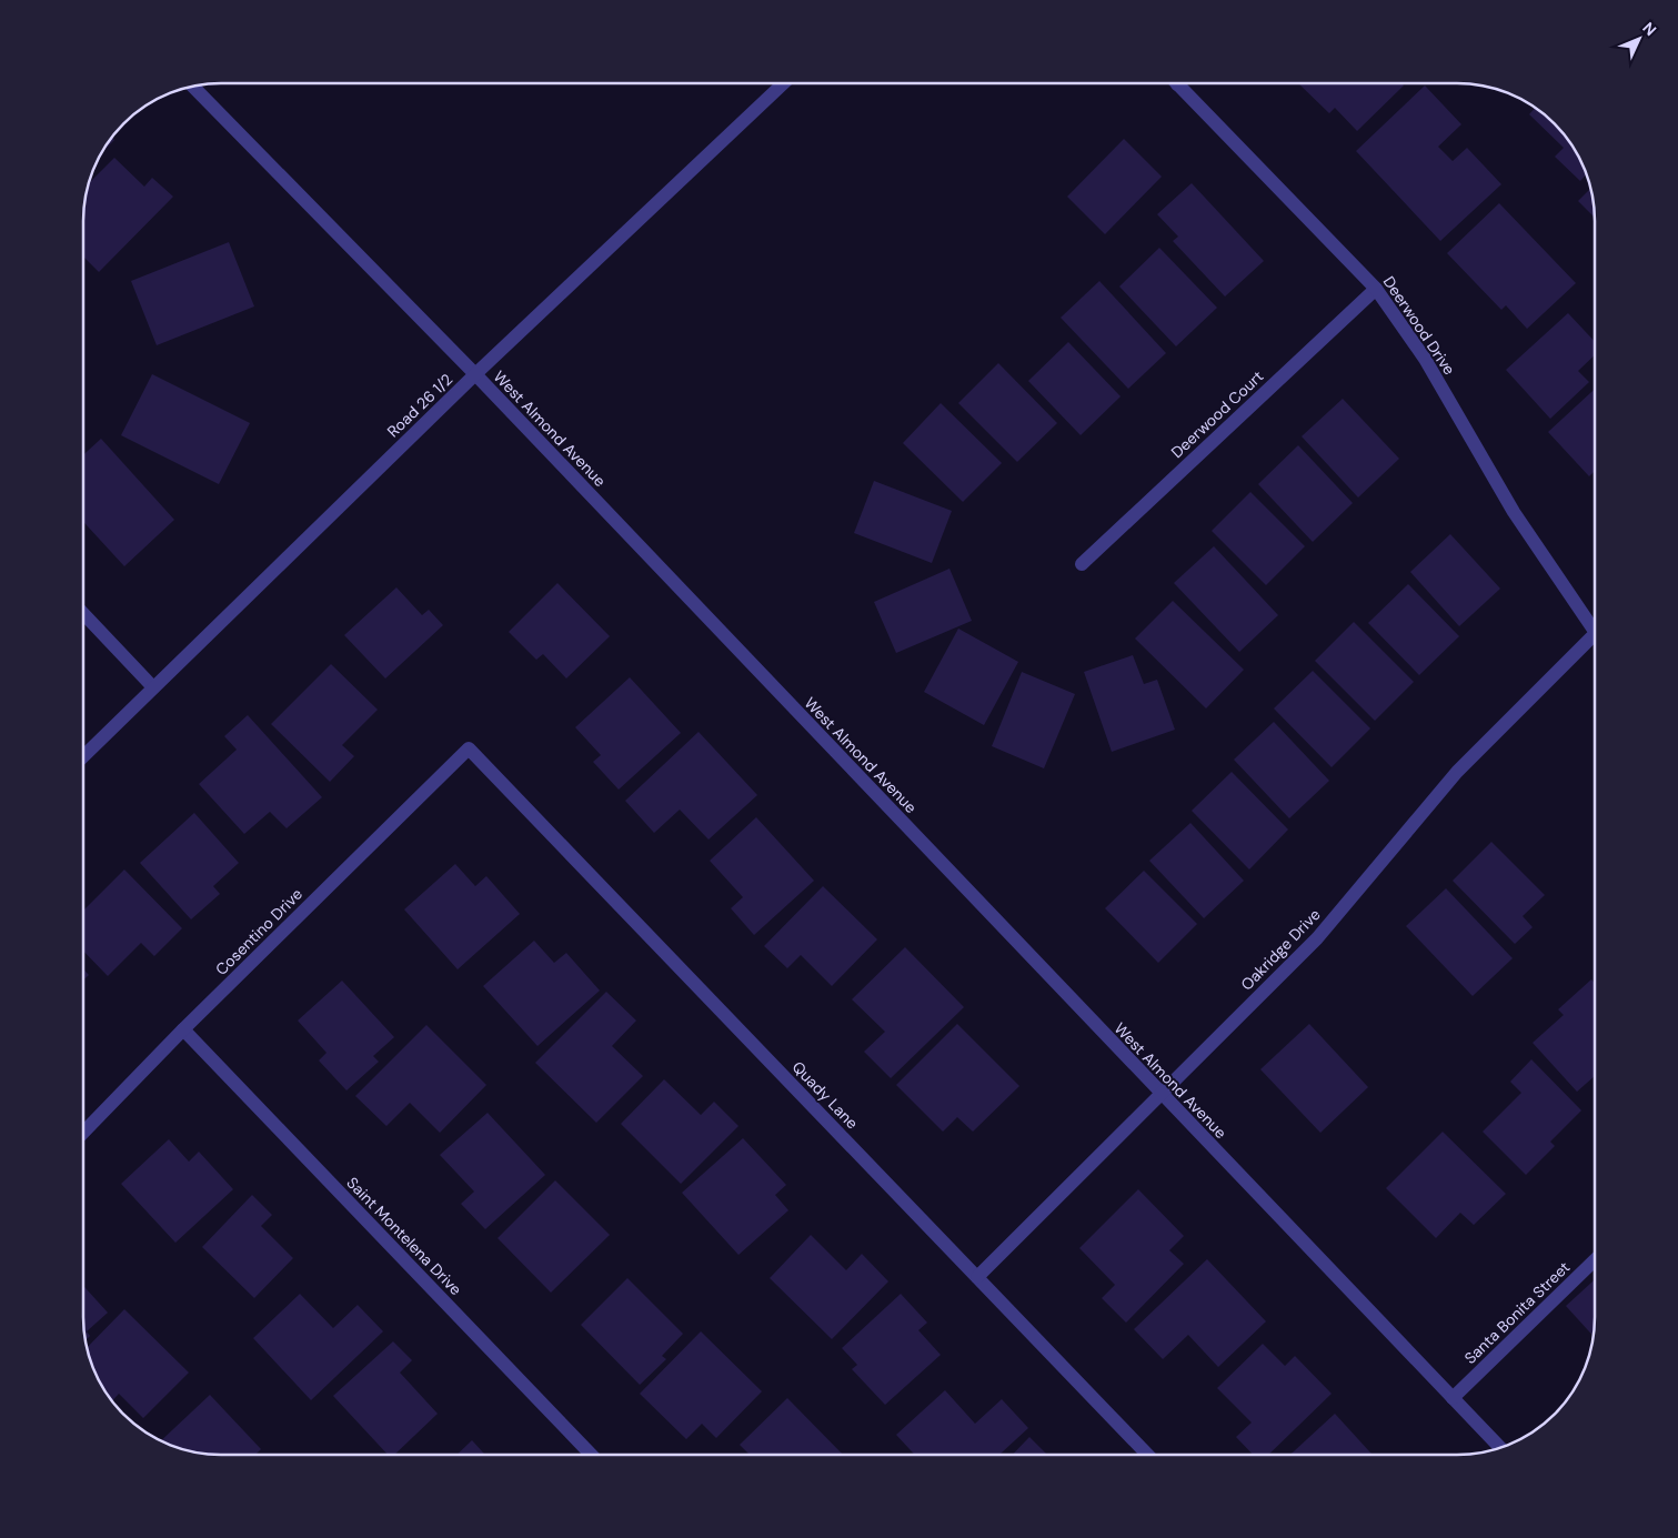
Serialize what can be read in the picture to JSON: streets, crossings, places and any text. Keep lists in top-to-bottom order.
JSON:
{
  "streets": {
    "street": [
      "Deerwood Drive",
      "Road 26 1/2",
      "Deerwood Court",
      "West Almond Avenue",
      "Cosentino Drive",
      "Oakridge Drive",
      "Quady Lane",
      "Saint Montelena Drive",
      "Santa Bonita Street"
    ]
  },
  "crossings": [
    ["Deerwood Drive", "Deerwood Court"],
    ["Road 26 1/2", "West Almond Avenue"],
    ["West Almond Avenue", "Oakridge Drive"],
    ["West Almond Avenue", "Santa Bonita Street"],
    ["Cosentino Drive", "Quady Lane"],
    ["Cosentino Drive", "Saint Montelena Drive"],
    ["Oakridge Drive", "Quady Lane"]
  ],
  "north": "top right"
}
